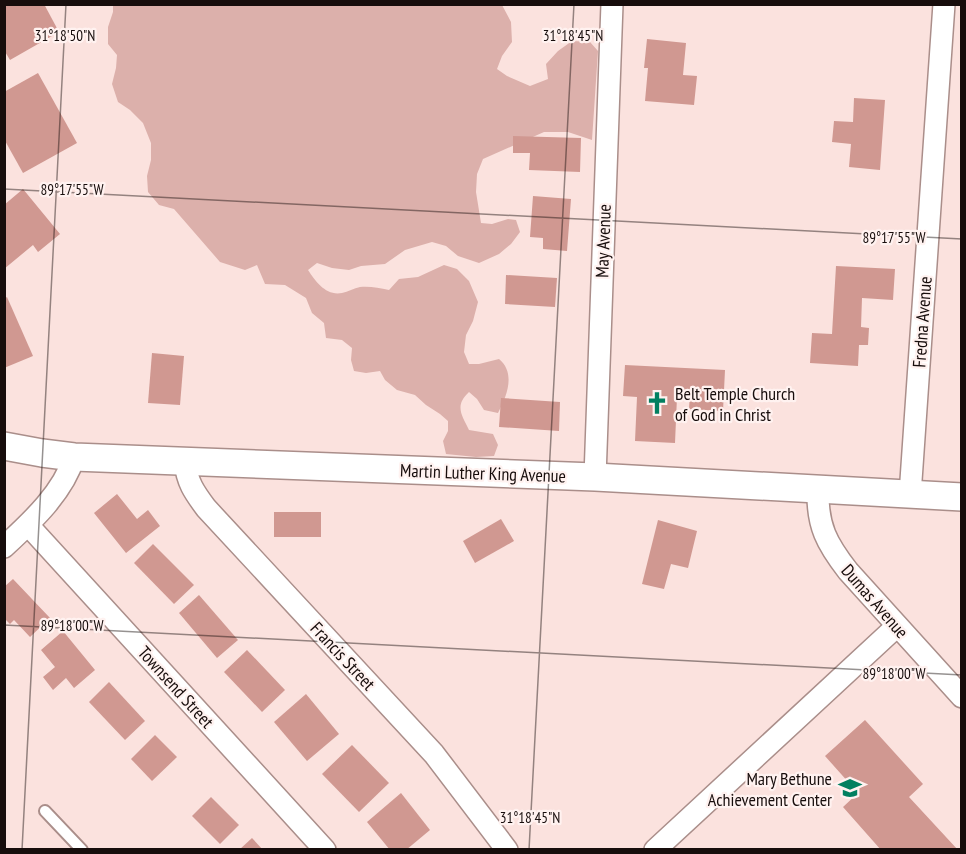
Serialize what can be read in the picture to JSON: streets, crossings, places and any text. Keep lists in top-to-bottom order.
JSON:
{
  "streets": {
    "street": [
      "May Avenue",
      "Fredna Avenue",
      "Martin Luther King Avenue",
      "Dumas Avenue",
      "Francis Street",
      "Townsend Street"
    ]
  },
  "crossings": [
    ["May Avenue", "Martin Luther King Avenue"],
    ["Fredna Avenue", "Martin Luther King Avenue"],
    ["Martin Luther King Avenue", "Dumas Avenue"],
    ["Martin Luther King Avenue", "Francis Street"]
  ],
  "places": {
    "church": ["Belt Temple Church of God in Christ"],
    "school or university": ["Mary Bethune Achievement Center"]
  },
  "coordinates": [
    "31°18'50\"N",
    "31°18'45\"N",
    "89°17'55\"W",
    "89°18'00\"W"
  ]
}
